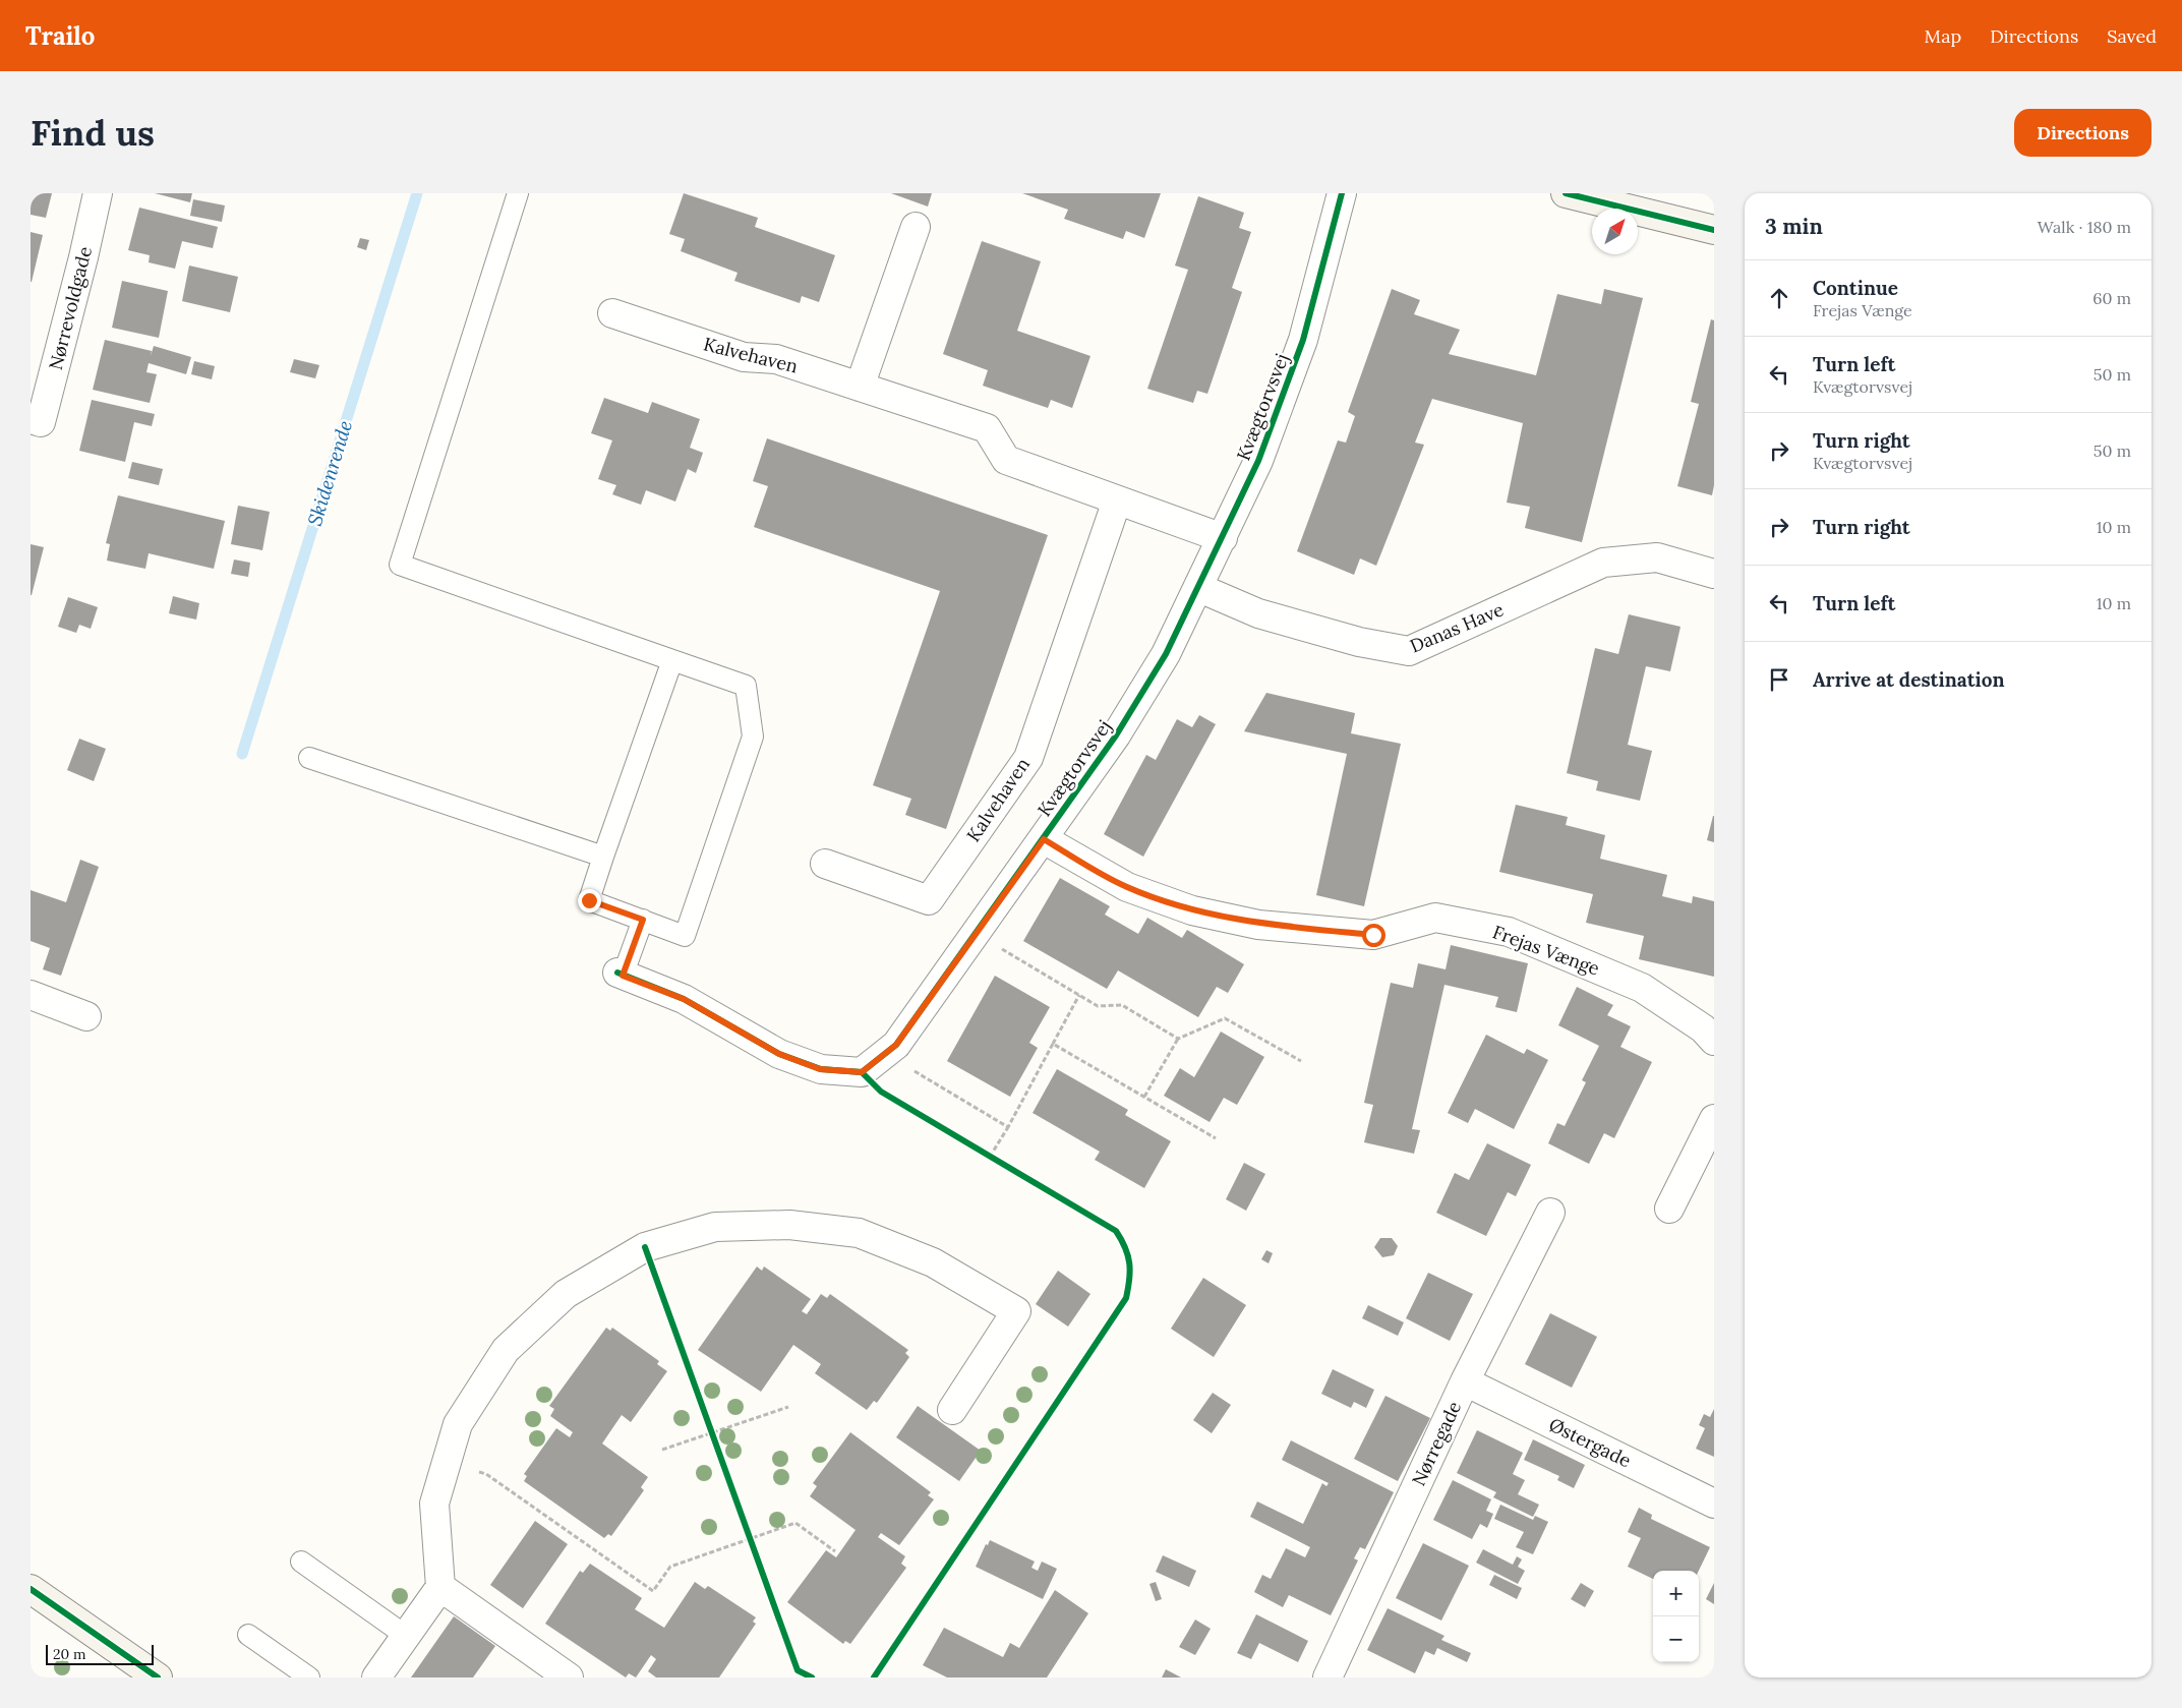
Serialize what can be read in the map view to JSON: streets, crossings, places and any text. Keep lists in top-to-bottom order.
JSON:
{
  "streets": {
    "street": [
      "Nørrevoldgade",
      "Kalvehaven",
      "Kvægtorvsvej",
      "Danas Have",
      "Frejas Vænge",
      "Østergade",
      "Nørregade"
    ]
  },
  "crossings": [
    ["Kalvehaven", "Kvægtorvsvej"],
    ["Kvægtorvsvej", "Danas Have"],
    ["Kvægtorvsvej", "Frejas Vænge"],
    ["Østergade", "Nørregade"]
  ],
  "water": ["Skidenrende"],
  "scale_bar": "20 m",
  "north": "top right",
  "page": {
    "header": "Trailo",
    "nav": ["Map", "Directions", "Saved"],
    "buttons": "Directions",
    "title": "Find us",
    "heading": ["3 min", "Walk · 180 m"],
    "list": [
      ["Continue", "Frejas Vænge", "60 m"],
      ["Turn left", "Kvægtorvsvej", "50 m"],
      ["Turn right", "Kvægtorvsvej", "50 m"],
      ["Turn right", "10 m"],
      ["Turn left", "10 m"],
      "Arrive at destination"
    ],
    "map_buttons": ["+", "−"],
    "scale": "20 m"
  }
}
